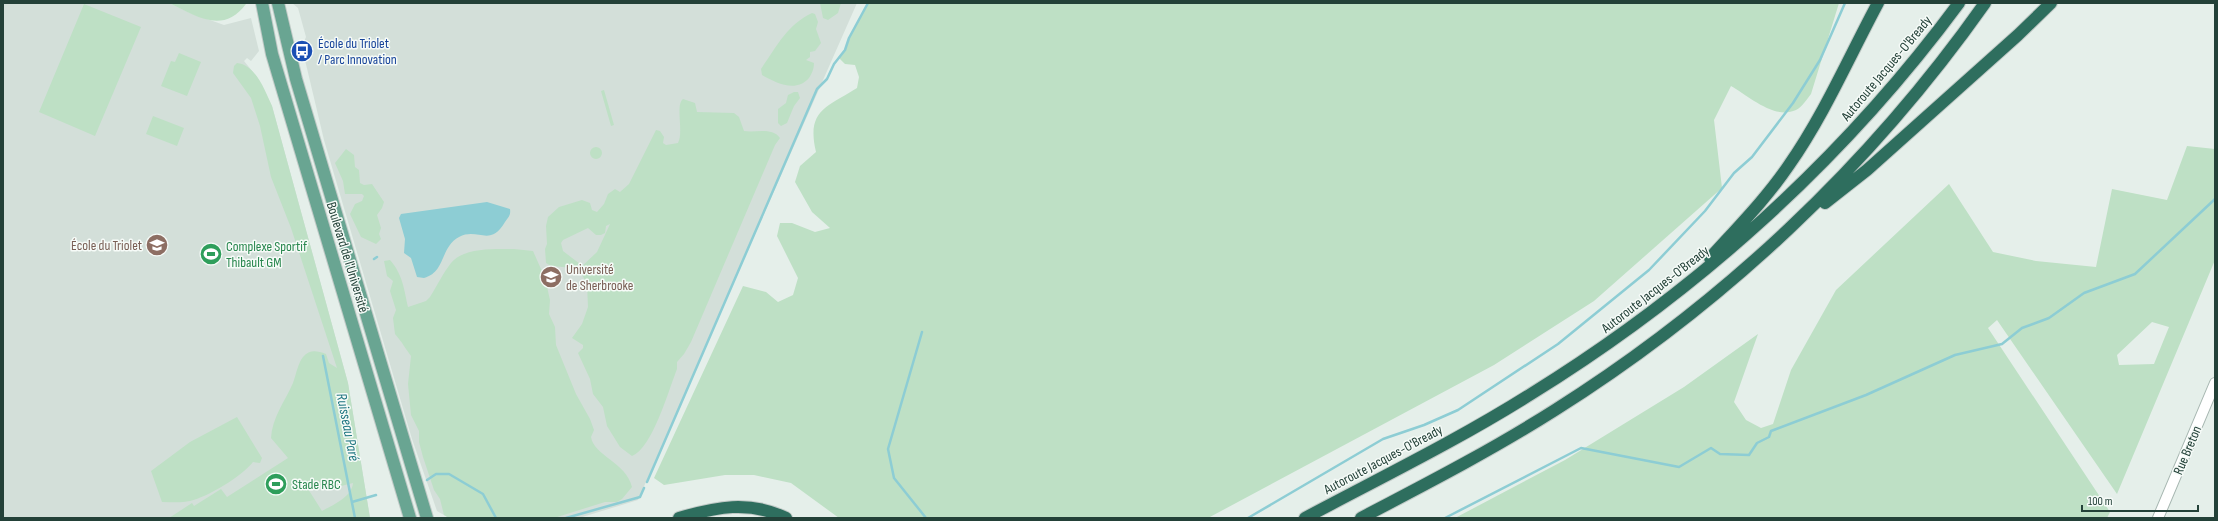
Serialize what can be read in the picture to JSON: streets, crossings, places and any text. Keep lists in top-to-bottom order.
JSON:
{
  "streets": {
    "highway": ["Autoroute Jacques-O'Bready"],
    "main road": ["Boulevard de l'Université"],
    "street": ["Rue Breton"]
  },
  "water": ["Ruisseau Paré"],
  "places": {
    "bus stop": ["École du Triolet / Parc Innovation"],
    "school or university": ["École du Triolet", "Université de Sherbrooke"],
    "sports": ["Complexe Sportif Thibault GM", "Stade RBC"]
  },
  "scale_bar": "100 m"
}
